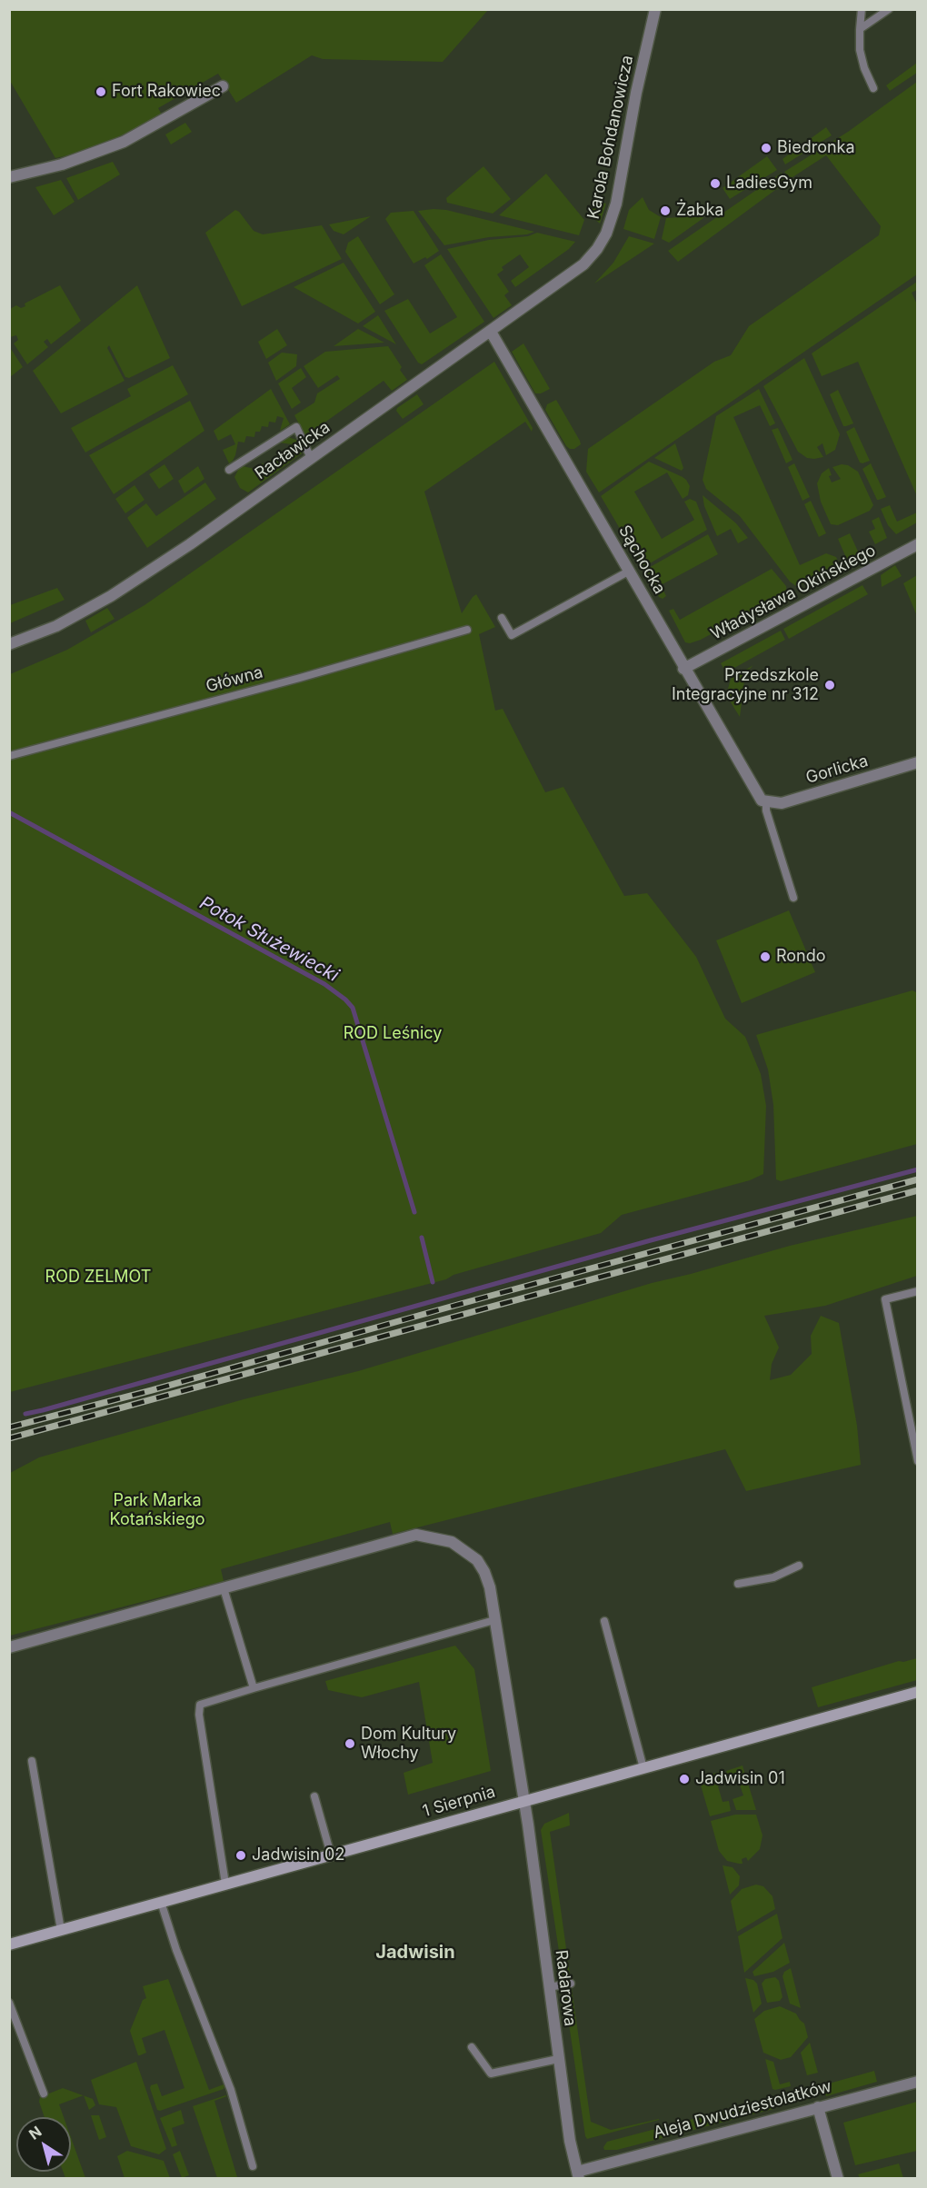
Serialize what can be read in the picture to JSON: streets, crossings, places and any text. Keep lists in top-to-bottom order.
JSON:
{
  "streets": {
    "street": [
      "Karola Bohdanowicza",
      "Racławicka",
      "Sąchocka",
      "Władysława Okińskiego",
      "Gorlicka",
      "1 Sierpnia",
      "Radarowa",
      "Aleja Dwudziestolatków"
    ],
    "lane": ["Główna"]
  },
  "crossings": [
    ["Karola Bohdanowicza", "Racławicka"],
    ["Racławicka", "Sąchocka"],
    ["Sąchocka", "Władysława Okińskiego"],
    ["Sąchocka", "Gorlicka"],
    ["1 Sierpnia", "Radarowa"],
    ["Radarowa", "Aleja Dwudziestolatków"]
  ],
  "districts": ["Jadwisin"],
  "water": ["Potok Służewiecki"],
  "parks": ["ROD Leśnicy", "ROD ZELMOT", "Park Marka Kotańskiego"],
  "places": [
    "Fort Rakowiec",
    "Biedronka",
    "LadiesGym",
    "Żabka",
    "Przedszkole Integracyjne nr 312",
    "Rondo",
    "Dom Kultury Włochy",
    "Jadwisin 01",
    "Jadwisin 02"
  ],
  "north": "top left"
}
